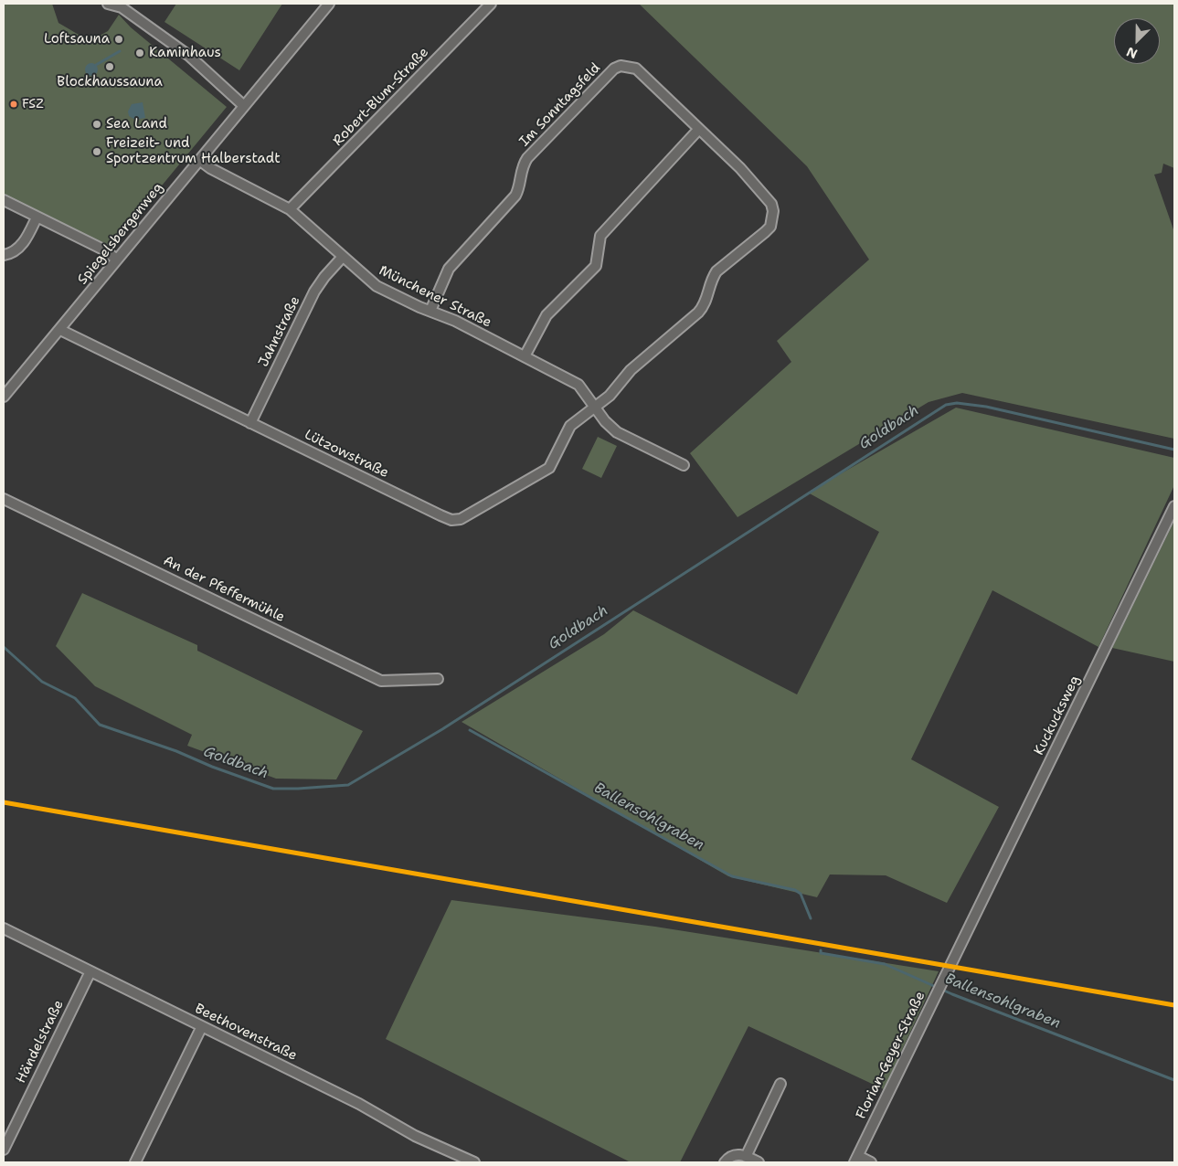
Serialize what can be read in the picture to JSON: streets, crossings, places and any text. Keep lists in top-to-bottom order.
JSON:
{
  "streets": {
    "street": [
      "Robert-Blum-Straße",
      "Im Sonntagsfeld",
      "Spiegelsbergenweg",
      "Münchener Straße",
      "Jahnstraße",
      "Lützowstraße",
      "An der Pfeffermühle",
      "Kuckucksweg",
      "Beethovenstraße",
      "Händelstraße",
      "Florian-Geyer-Straße"
    ]
  },
  "crossings": [
    ["Robert-Blum-Straße", "Münchener Straße"],
    ["Im Sonntagsfeld", "Münchener Straße"],
    ["Im Sonntagsfeld", "Lützowstraße"],
    ["Spiegelsbergenweg", "Münchener Straße"],
    ["Spiegelsbergenweg", "Lützowstraße"],
    ["Münchener Straße", "Jahnstraße"],
    ["Münchener Straße", "Lützowstraße"],
    ["Jahnstraße", "Lützowstraße"],
    ["Kuckucksweg", "Florian-Geyer-Straße"],
    ["Beethovenstraße", "Händelstraße"]
  ],
  "water": ["Goldbach", "Ballensohlgraben"],
  "places": [
    "Loftsauna",
    "Kaminhaus",
    "Blockhaussauna",
    "FSZ",
    "Sea Land",
    "Freizeit- und Sportzentrum Halberstadt"
  ],
  "north": "bottom left"
}
